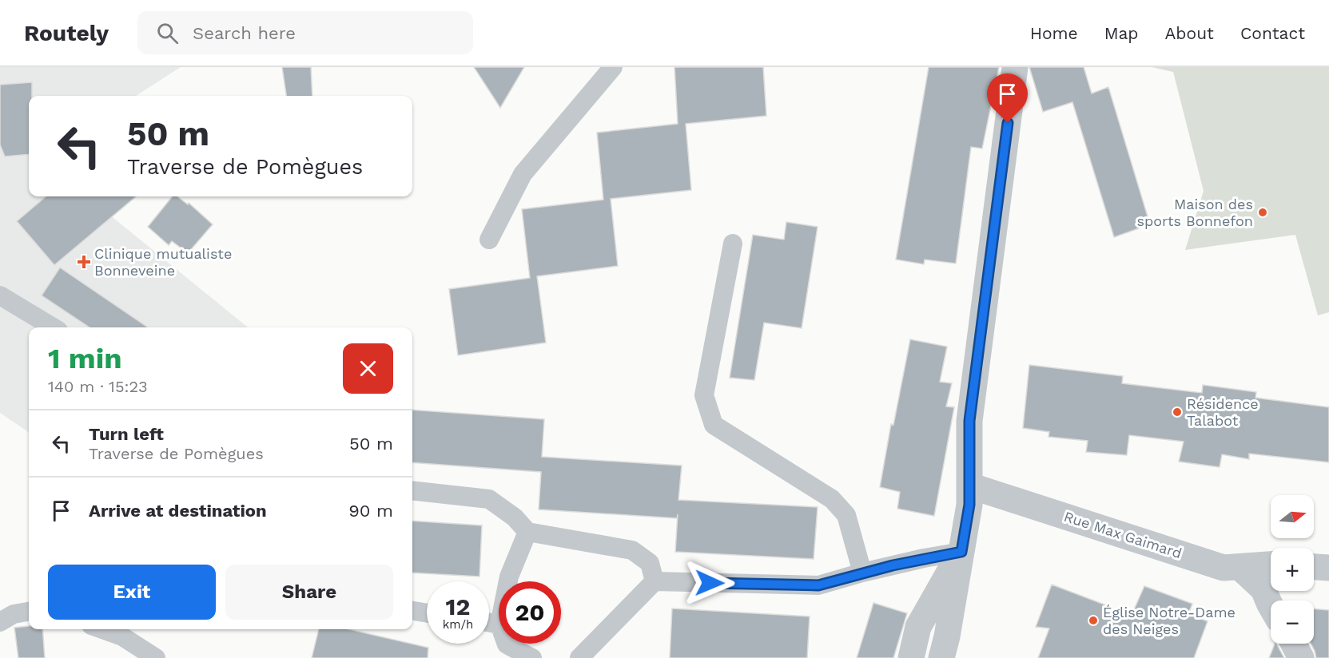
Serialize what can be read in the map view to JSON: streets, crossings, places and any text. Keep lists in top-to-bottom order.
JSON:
{
  "streets": {
    "street": ["Rue Max Gaimard"]
  },
  "places": {
    "other": ["Maison des sports Bonnefon", "Résidence Talabot", "Église Notre-Dame des Neiges"],
    "health": ["Clinique mutualiste Bonneveine"]
  },
  "north": "right",
  "page": {
    "header": "Routely",
    "search": "Search here",
    "nav": [
      "Home",
      "Map",
      "About",
      "Contact"
    ],
    "turn": ["50 m", "Traverse de Pomègues"],
    "heading": ["1 min", "140 m · 15:23"],
    "list": [
      {
        "name": "Turn left",
        "note": "Traverse de Pomègues",
        "value": "50 m"
      },
      {
        "name": "Arrive at destination",
        "value": "90 m"
      }
    ],
    "map_buttons": ["+", "−"],
    "buttons": ["Exit", "Share"],
    "speed": "12 km/h",
    "limit": "20"
  }
}
